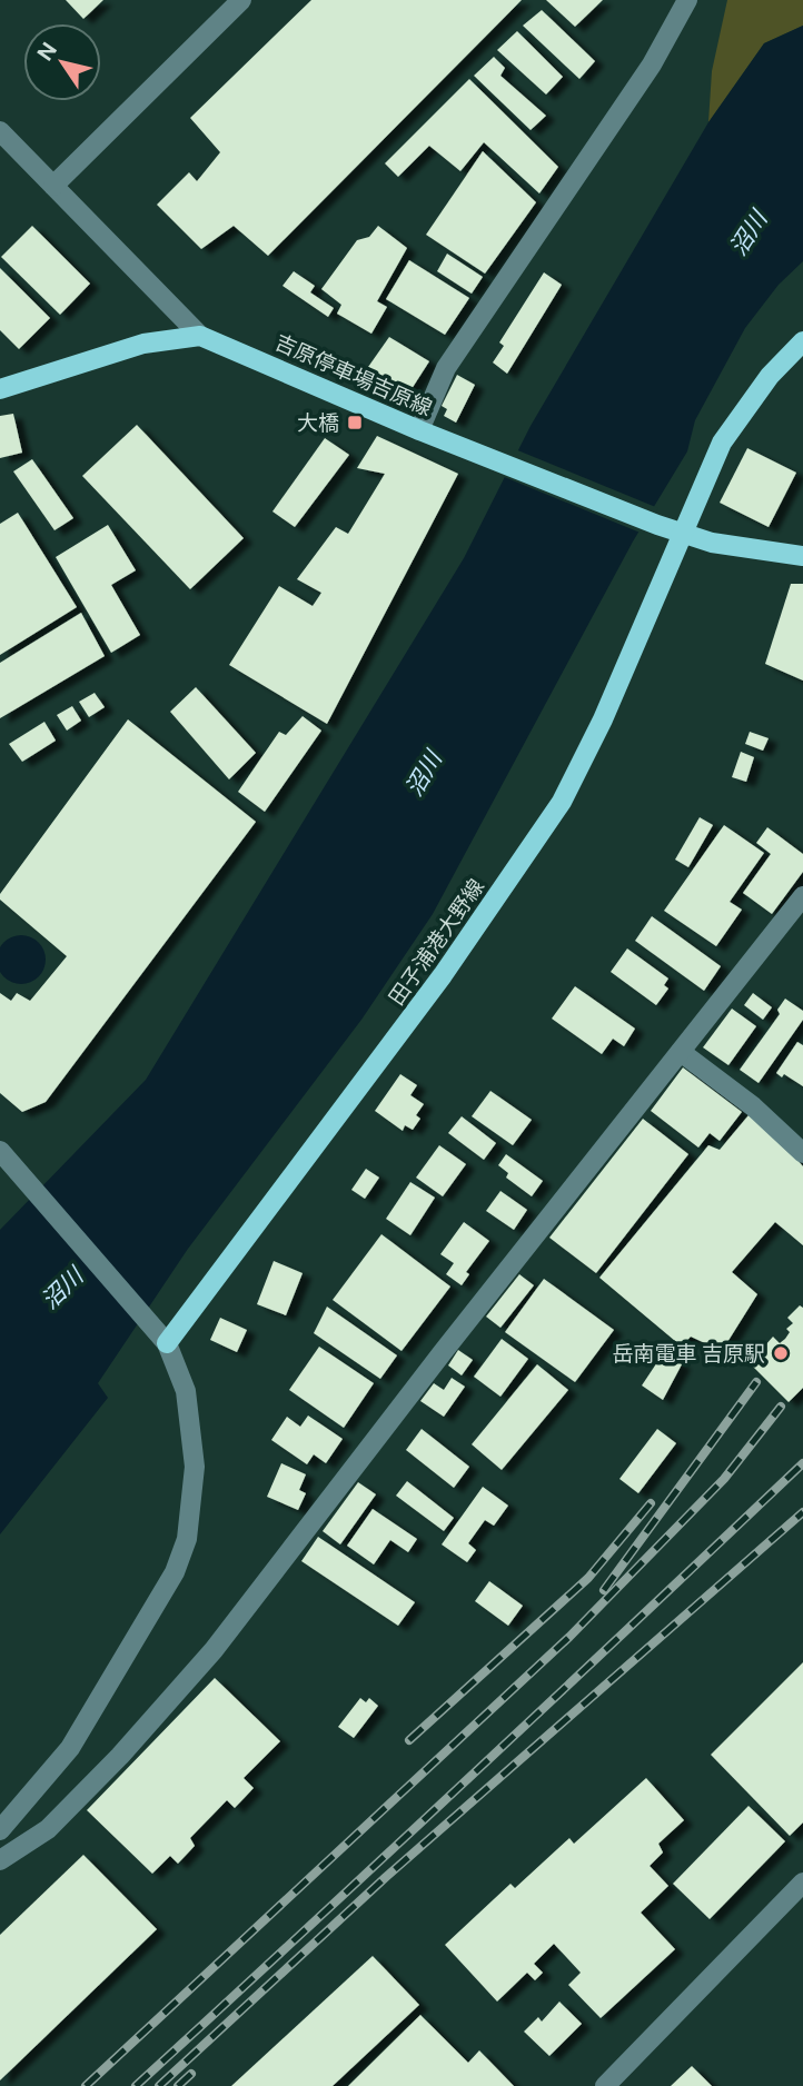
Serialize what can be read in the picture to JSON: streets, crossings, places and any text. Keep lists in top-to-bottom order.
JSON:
{
  "streets": {
    "main road": ["吉原停車場吉原線", "田子浦港大野線"]
  },
  "crossings": [
    ["吉原停車場吉原線", "田子浦港大野線"]
  ],
  "water": ["沼川"],
  "places": {
    "transit": ["大橋"],
    "other": ["岳南電車 吉原駅"]
  },
  "north": "top left"
}
